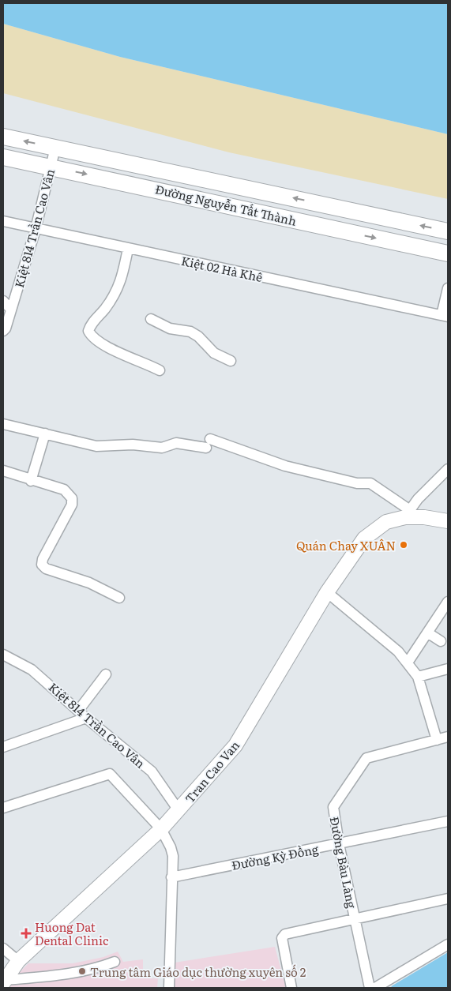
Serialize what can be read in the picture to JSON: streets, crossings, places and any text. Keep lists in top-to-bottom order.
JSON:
{
  "streets": {
    "main road": ["Đường Nguyễn Tất Thành", "Tran Cao Van"],
    "street": [
      "Kiệt 814 Trần Cao Vân",
      "Kiệt 02 Hà Khê",
      "Đường Kỳ Đồng",
      "Đường Bàu Làng"
    ]
  },
  "crossings": [
    ["Đường Nguyễn Tất Thành", "Kiệt 814 Trần Cao Vân"],
    ["Kiệt 814 Trần Cao Vân", "Kiệt 02 Hà Khê"],
    ["Kiệt 814 Trần Cao Vân", "Tran Cao Van"],
    ["Đường Kỳ Đồng", "Đường Bàu Làng"]
  ],
  "places": {
    "other": ["Quán Chay XUÂN", "Trung tâm Giáo dục thường xuyên số 2"],
    "health": ["Huong Dat Dental Clinic"]
  }
}
